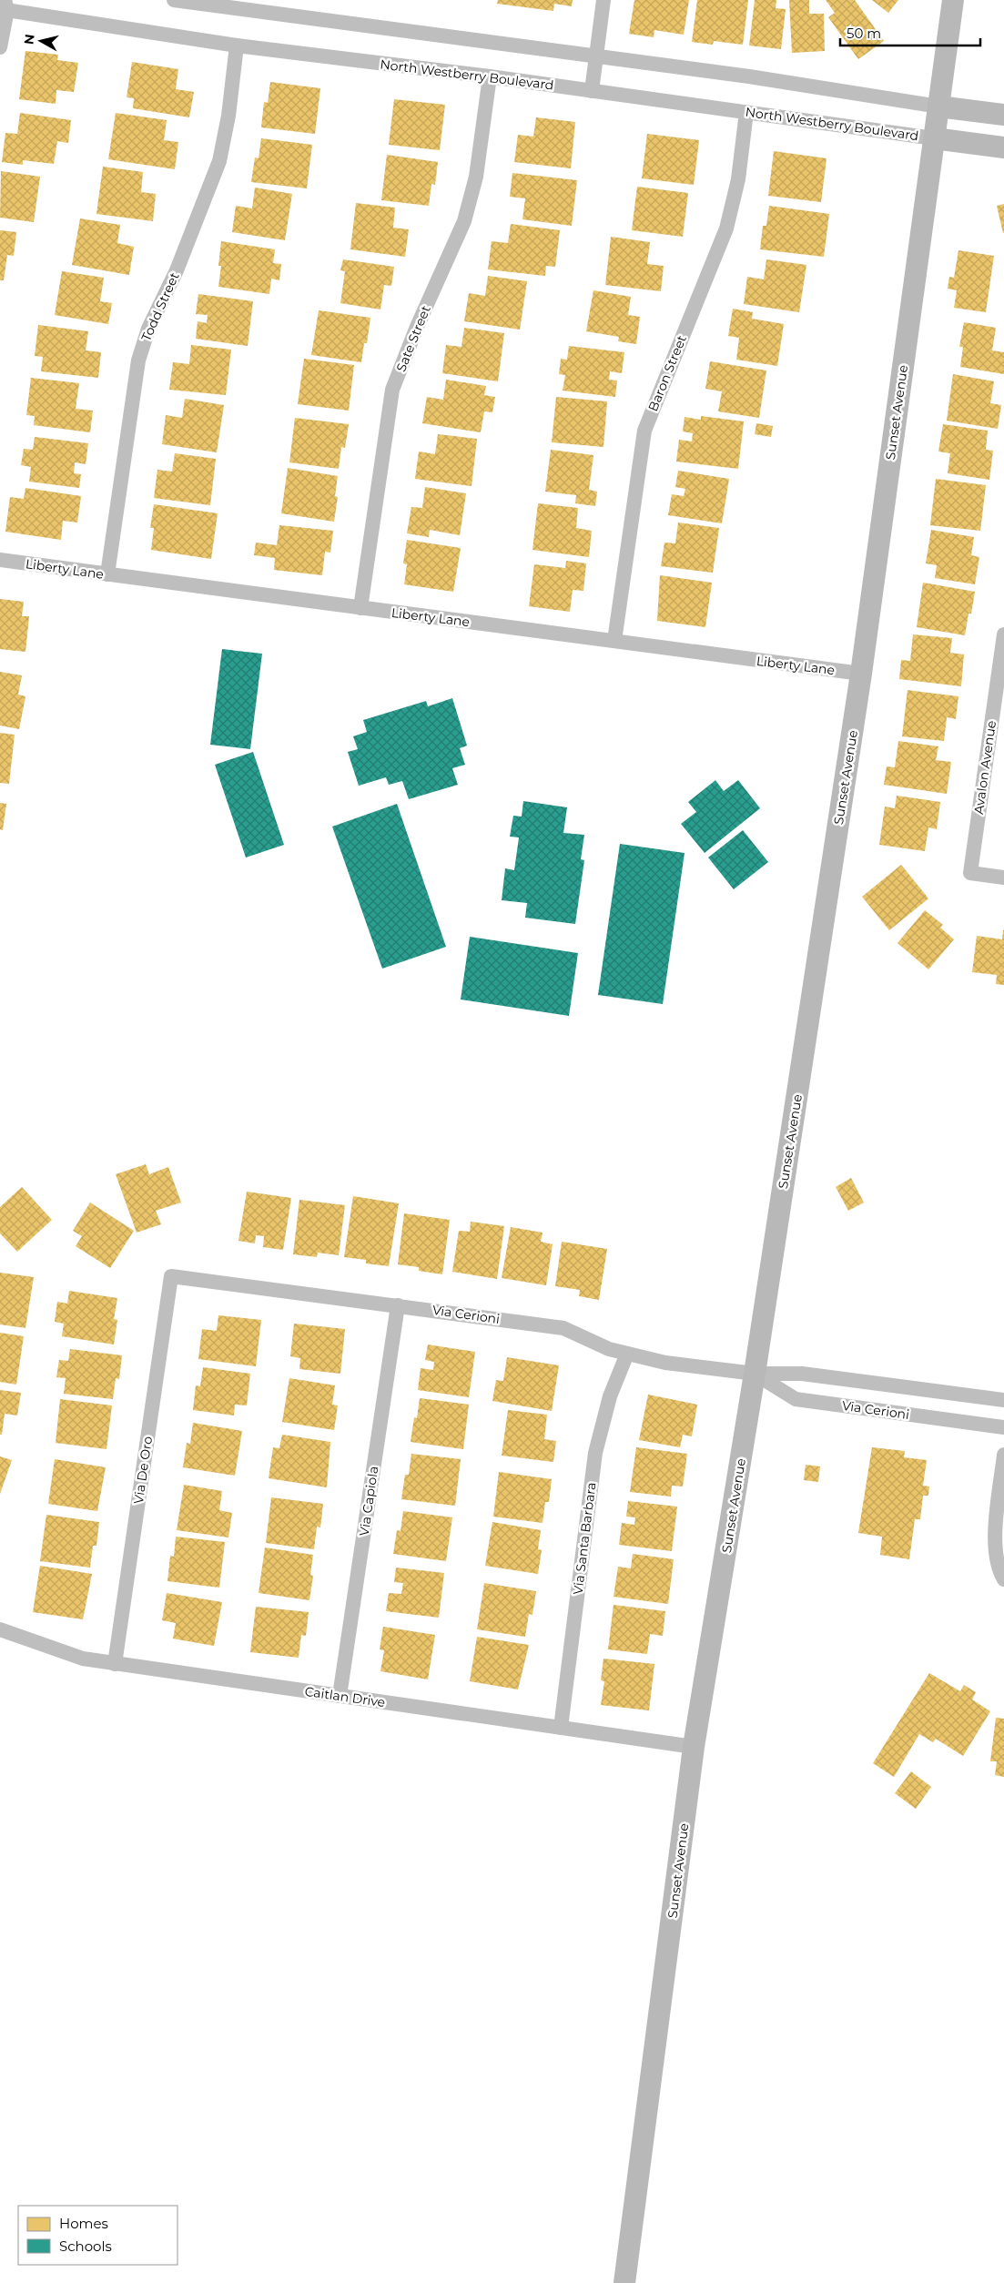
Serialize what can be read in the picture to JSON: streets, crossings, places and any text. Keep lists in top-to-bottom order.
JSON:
{
  "streets": {
    "main road": ["Sunset Avenue"],
    "street": [
      "North Westberry Boulevard",
      "Todd Street",
      "Sate Street",
      "Baron Street",
      "Liberty Lane",
      "Avalon Avenue",
      "Via Cerioni",
      "Via De Oro",
      "Via Capiola",
      "Via Santa Barbara",
      "Caitlan Drive"
    ]
  },
  "crossings": [
    ["North Westberry Boulevard", "Todd Street"],
    ["North Westberry Boulevard", "Sate Street"],
    ["North Westberry Boulevard", "Baron Street"],
    ["North Westberry Boulevard", "Sunset Avenue"],
    ["Todd Street", "Liberty Lane"],
    ["Sate Street", "Liberty Lane"],
    ["Baron Street", "Liberty Lane"],
    ["Sunset Avenue", "Liberty Lane"],
    ["Sunset Avenue", "Via Cerioni"],
    ["Sunset Avenue", "Caitlan Drive"],
    ["Via Cerioni", "Via De Oro"],
    ["Via Cerioni", "Via Capiola"],
    ["Via Cerioni", "Via Santa Barbara"],
    ["Via De Oro", "Caitlan Drive"],
    ["Via Capiola", "Caitlan Drive"],
    ["Via Santa Barbara", "Caitlan Drive"]
  ],
  "legend": ["Homes", "Schools"],
  "scale_bar": "50 m",
  "north": "left"
}
